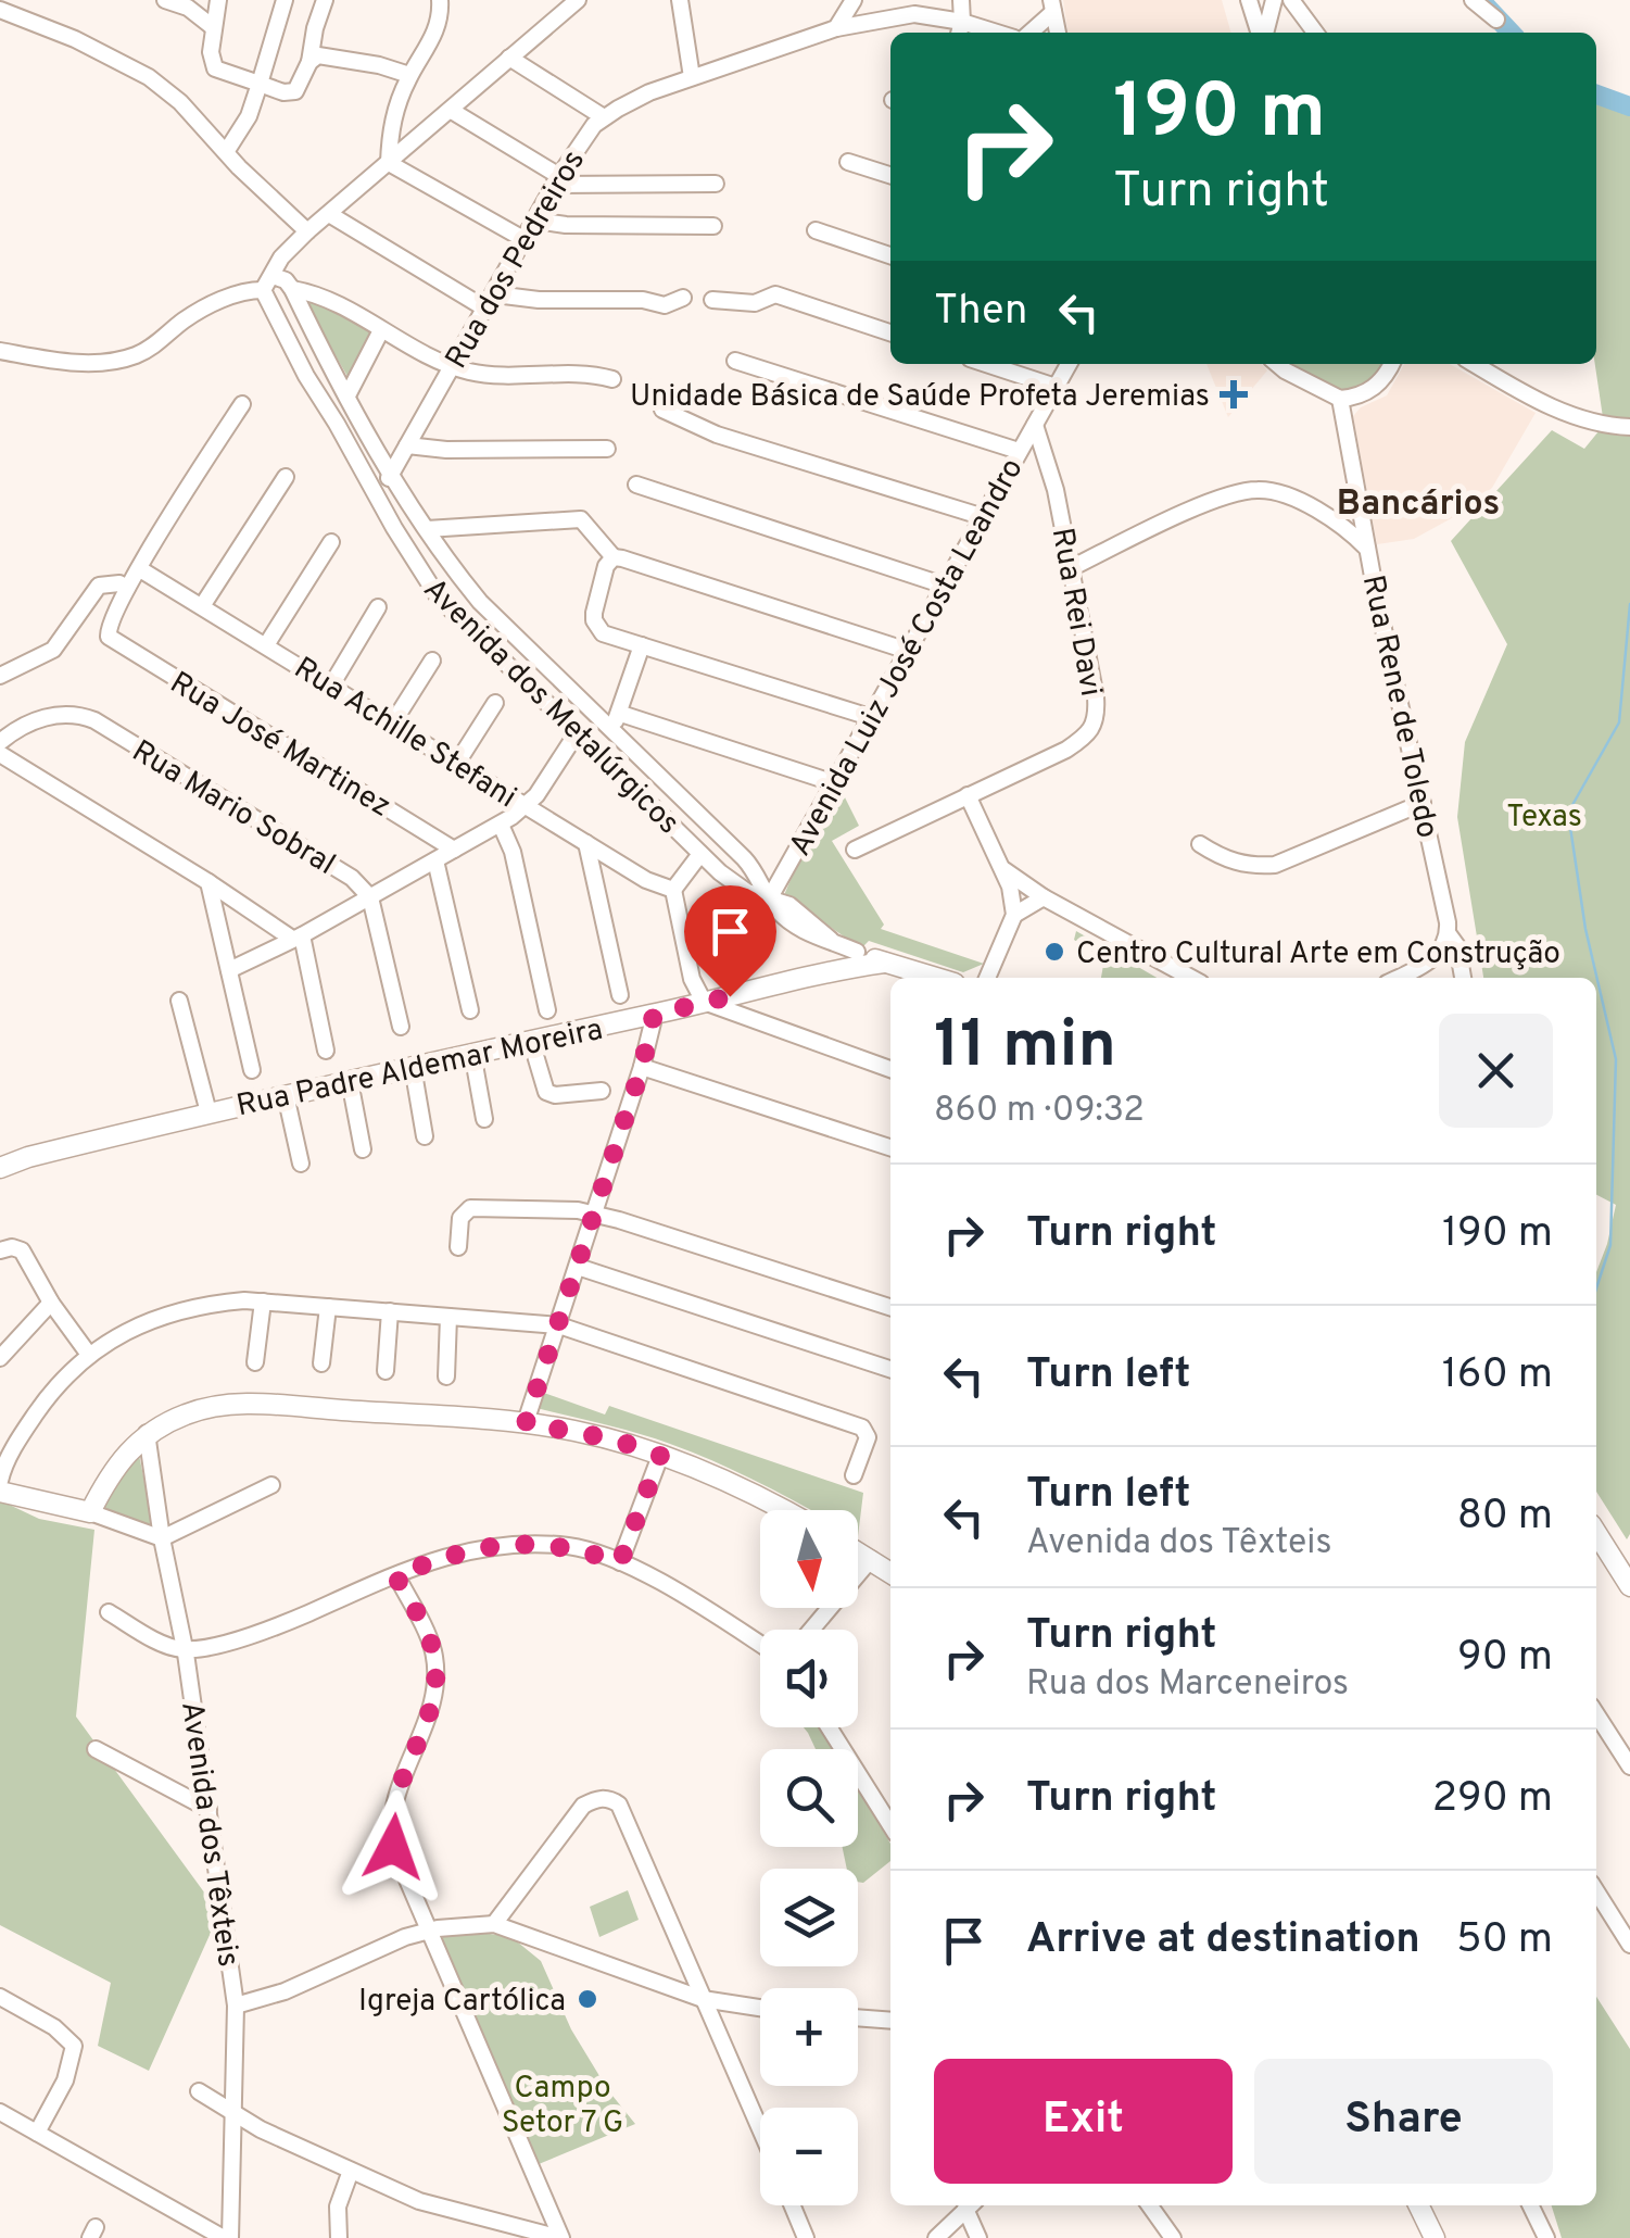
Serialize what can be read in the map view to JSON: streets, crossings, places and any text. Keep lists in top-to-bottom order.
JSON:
{
  "streets": {
    "main road": ["Avenida dos Metalúrgicos", "Rua Padre Aldemar Moreira"],
    "street": [
      "Rua dos Pedreiros",
      "Rua Rei Davi",
      "Avenida Luiz José Costa Leandro",
      "Rua Rene de Toledo",
      "Rua Achille Stefani",
      "Rua José Martinez",
      "Rua Mario Sobral",
      "Avenida dos Têxteis"
    ]
  },
  "crossings": [
    ["Rua dos Pedreiros", "Avenida dos Metalúrgicos"],
    ["Rua Rei Davi", "Avenida Luiz José Costa Leandro"],
    ["Avenida Luiz José Costa Leandro", "Avenida dos Metalúrgicos"],
    ["Avenida dos Metalúrgicos", "Rua Padre Aldemar Moreira"]
  ],
  "districts": ["Bancários"],
  "parks": ["Texas", "Campo Setor 7 G"],
  "places": {
    "health": ["Unidade Básica de Saúde Profeta Jeremias"],
    "other": ["Centro Cultural Arte em Construção", "Igreja Cartólica"]
  },
  "north": "bottom",
  "page": {
    "turn": ["190 m", "Turn right"],
    "then": "Then",
    "heading": ["11 min", "860 m · 09:32"],
    "list": [
      {
        "name": "Turn right",
        "value": "190 m"
      },
      {
        "name": "Turn left",
        "value": "160 m"
      },
      {
        "name": "Turn left",
        "note": "Avenida dos Têxteis",
        "value": "80 m"
      },
      {
        "name": "Turn right",
        "note": "Rua dos Marceneiros",
        "value": "90 m"
      },
      {
        "name": "Turn right",
        "value": "290 m"
      },
      {
        "name": "Arrive at destination",
        "value": "50 m"
      }
    ],
    "map_buttons": ["+", "−"],
    "buttons": ["Exit", "Share"]
  }
}
